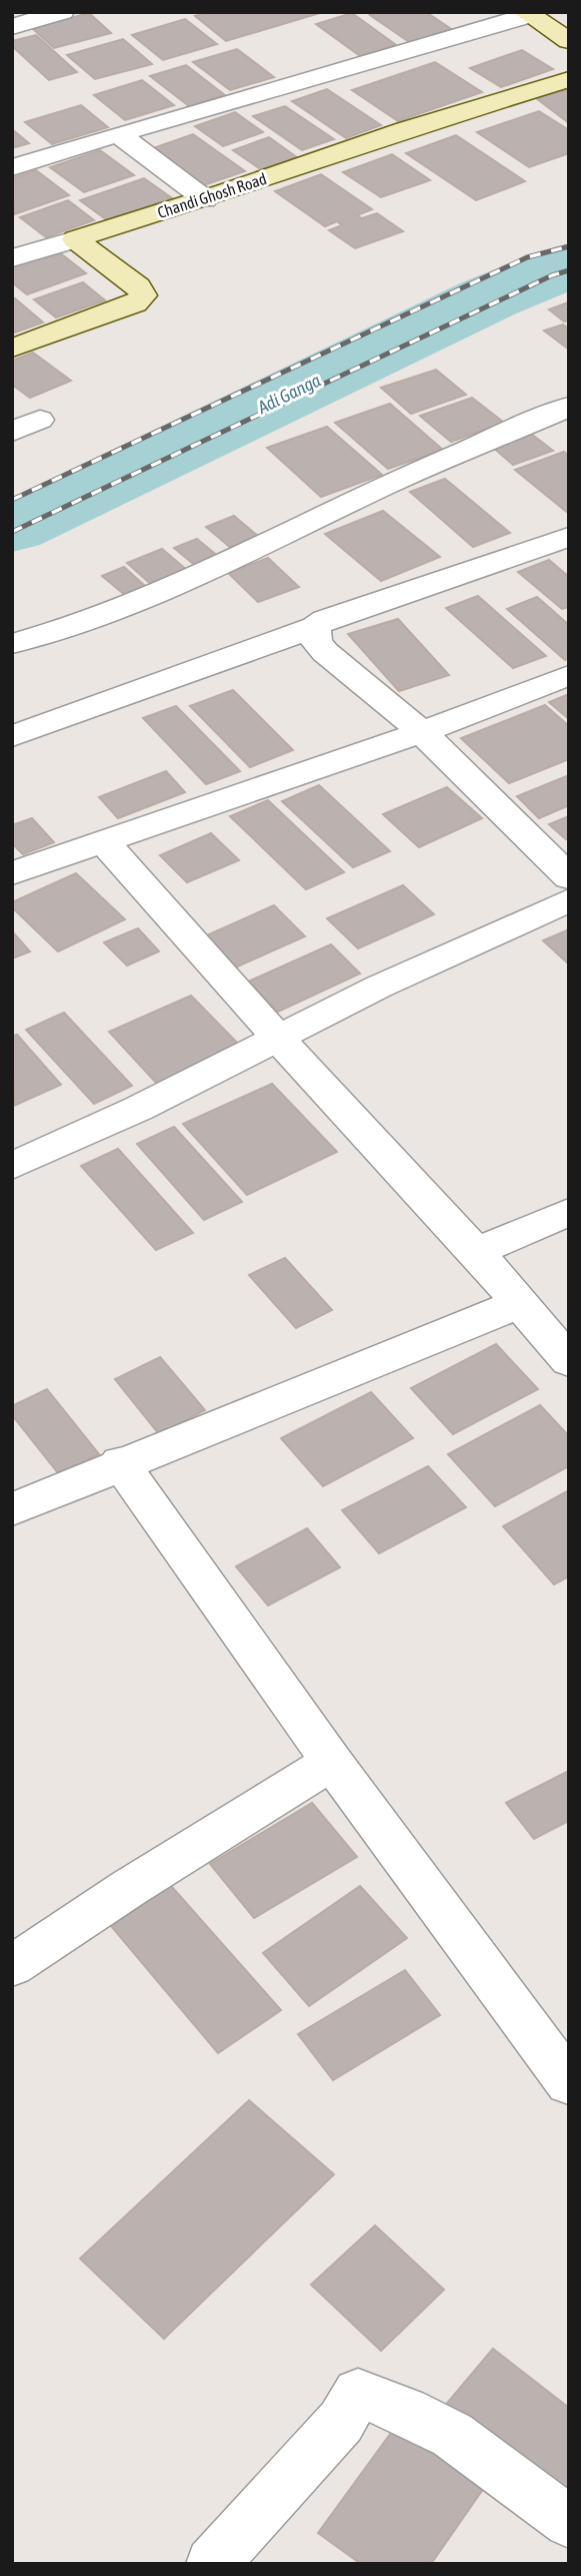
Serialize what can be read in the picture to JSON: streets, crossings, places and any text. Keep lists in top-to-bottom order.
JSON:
{
  "streets": {
    "street": ["Chandi Ghosh Road"]
  },
  "water": ["Adi Ganga"]
}
